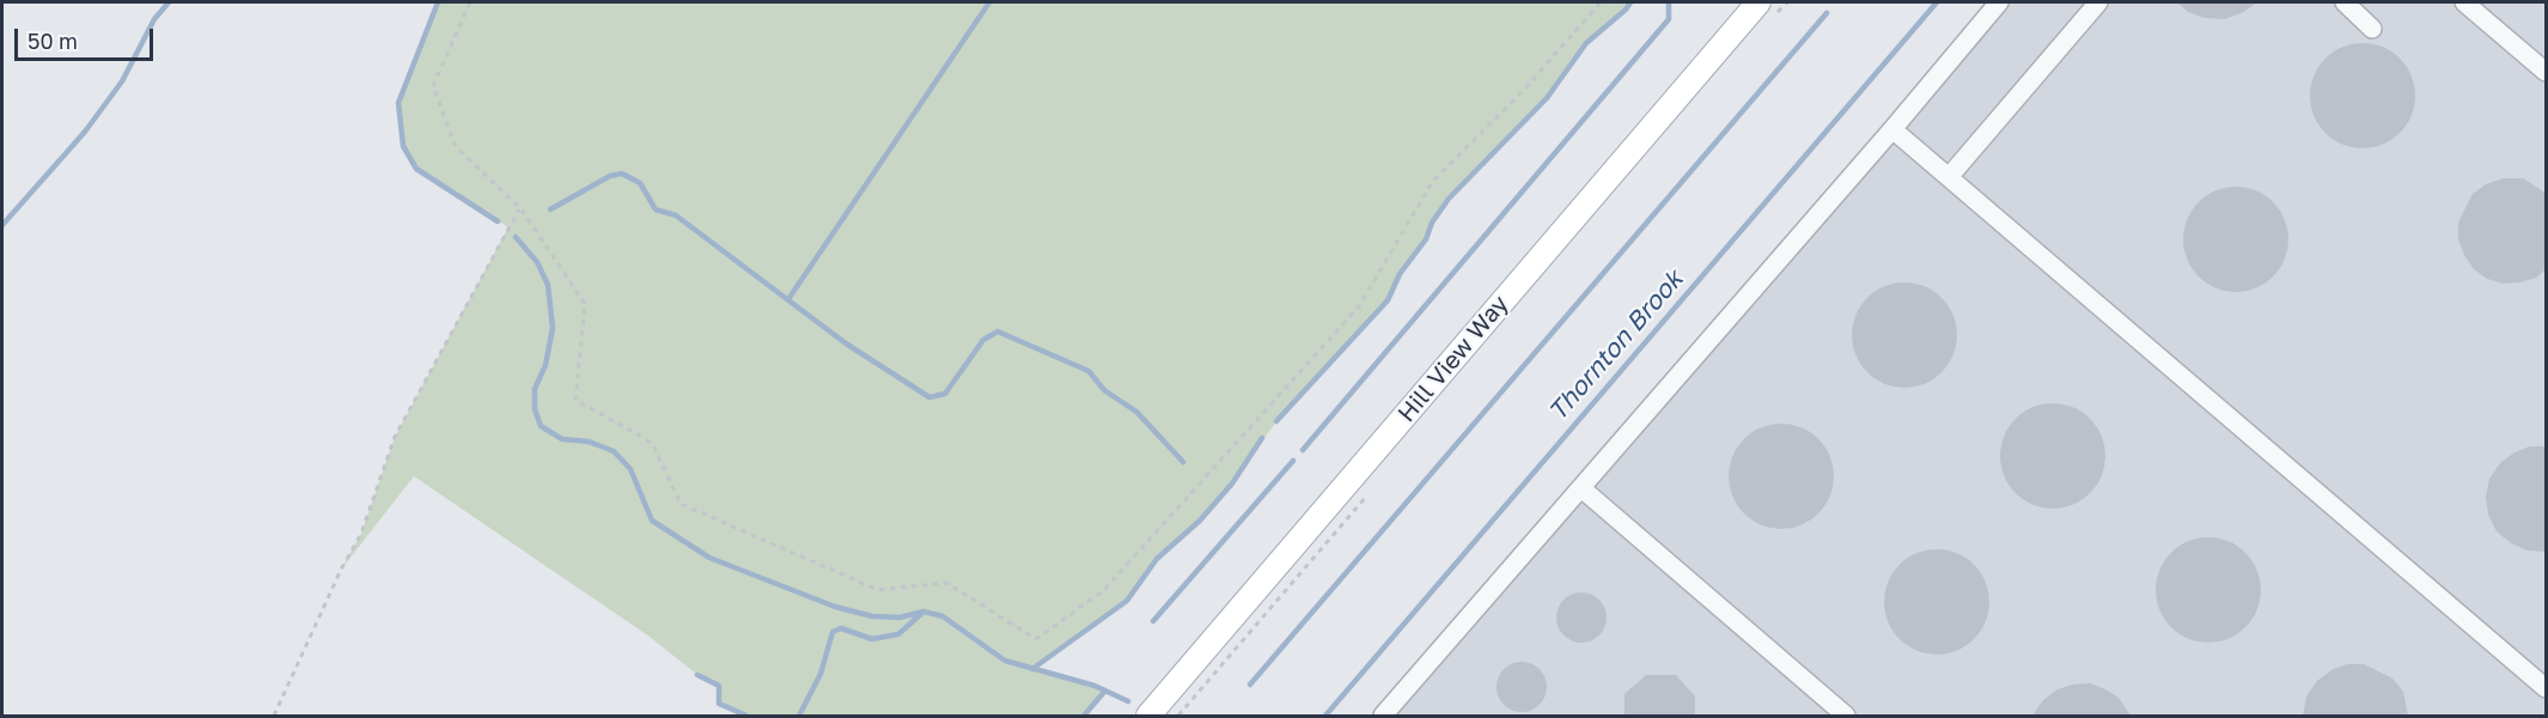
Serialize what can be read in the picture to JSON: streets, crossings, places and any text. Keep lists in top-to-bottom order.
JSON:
{
  "streets": {
    "main road": ["Hill View Way"]
  },
  "water": ["Thornton Brook"],
  "scale_bar": "50 m"
}
